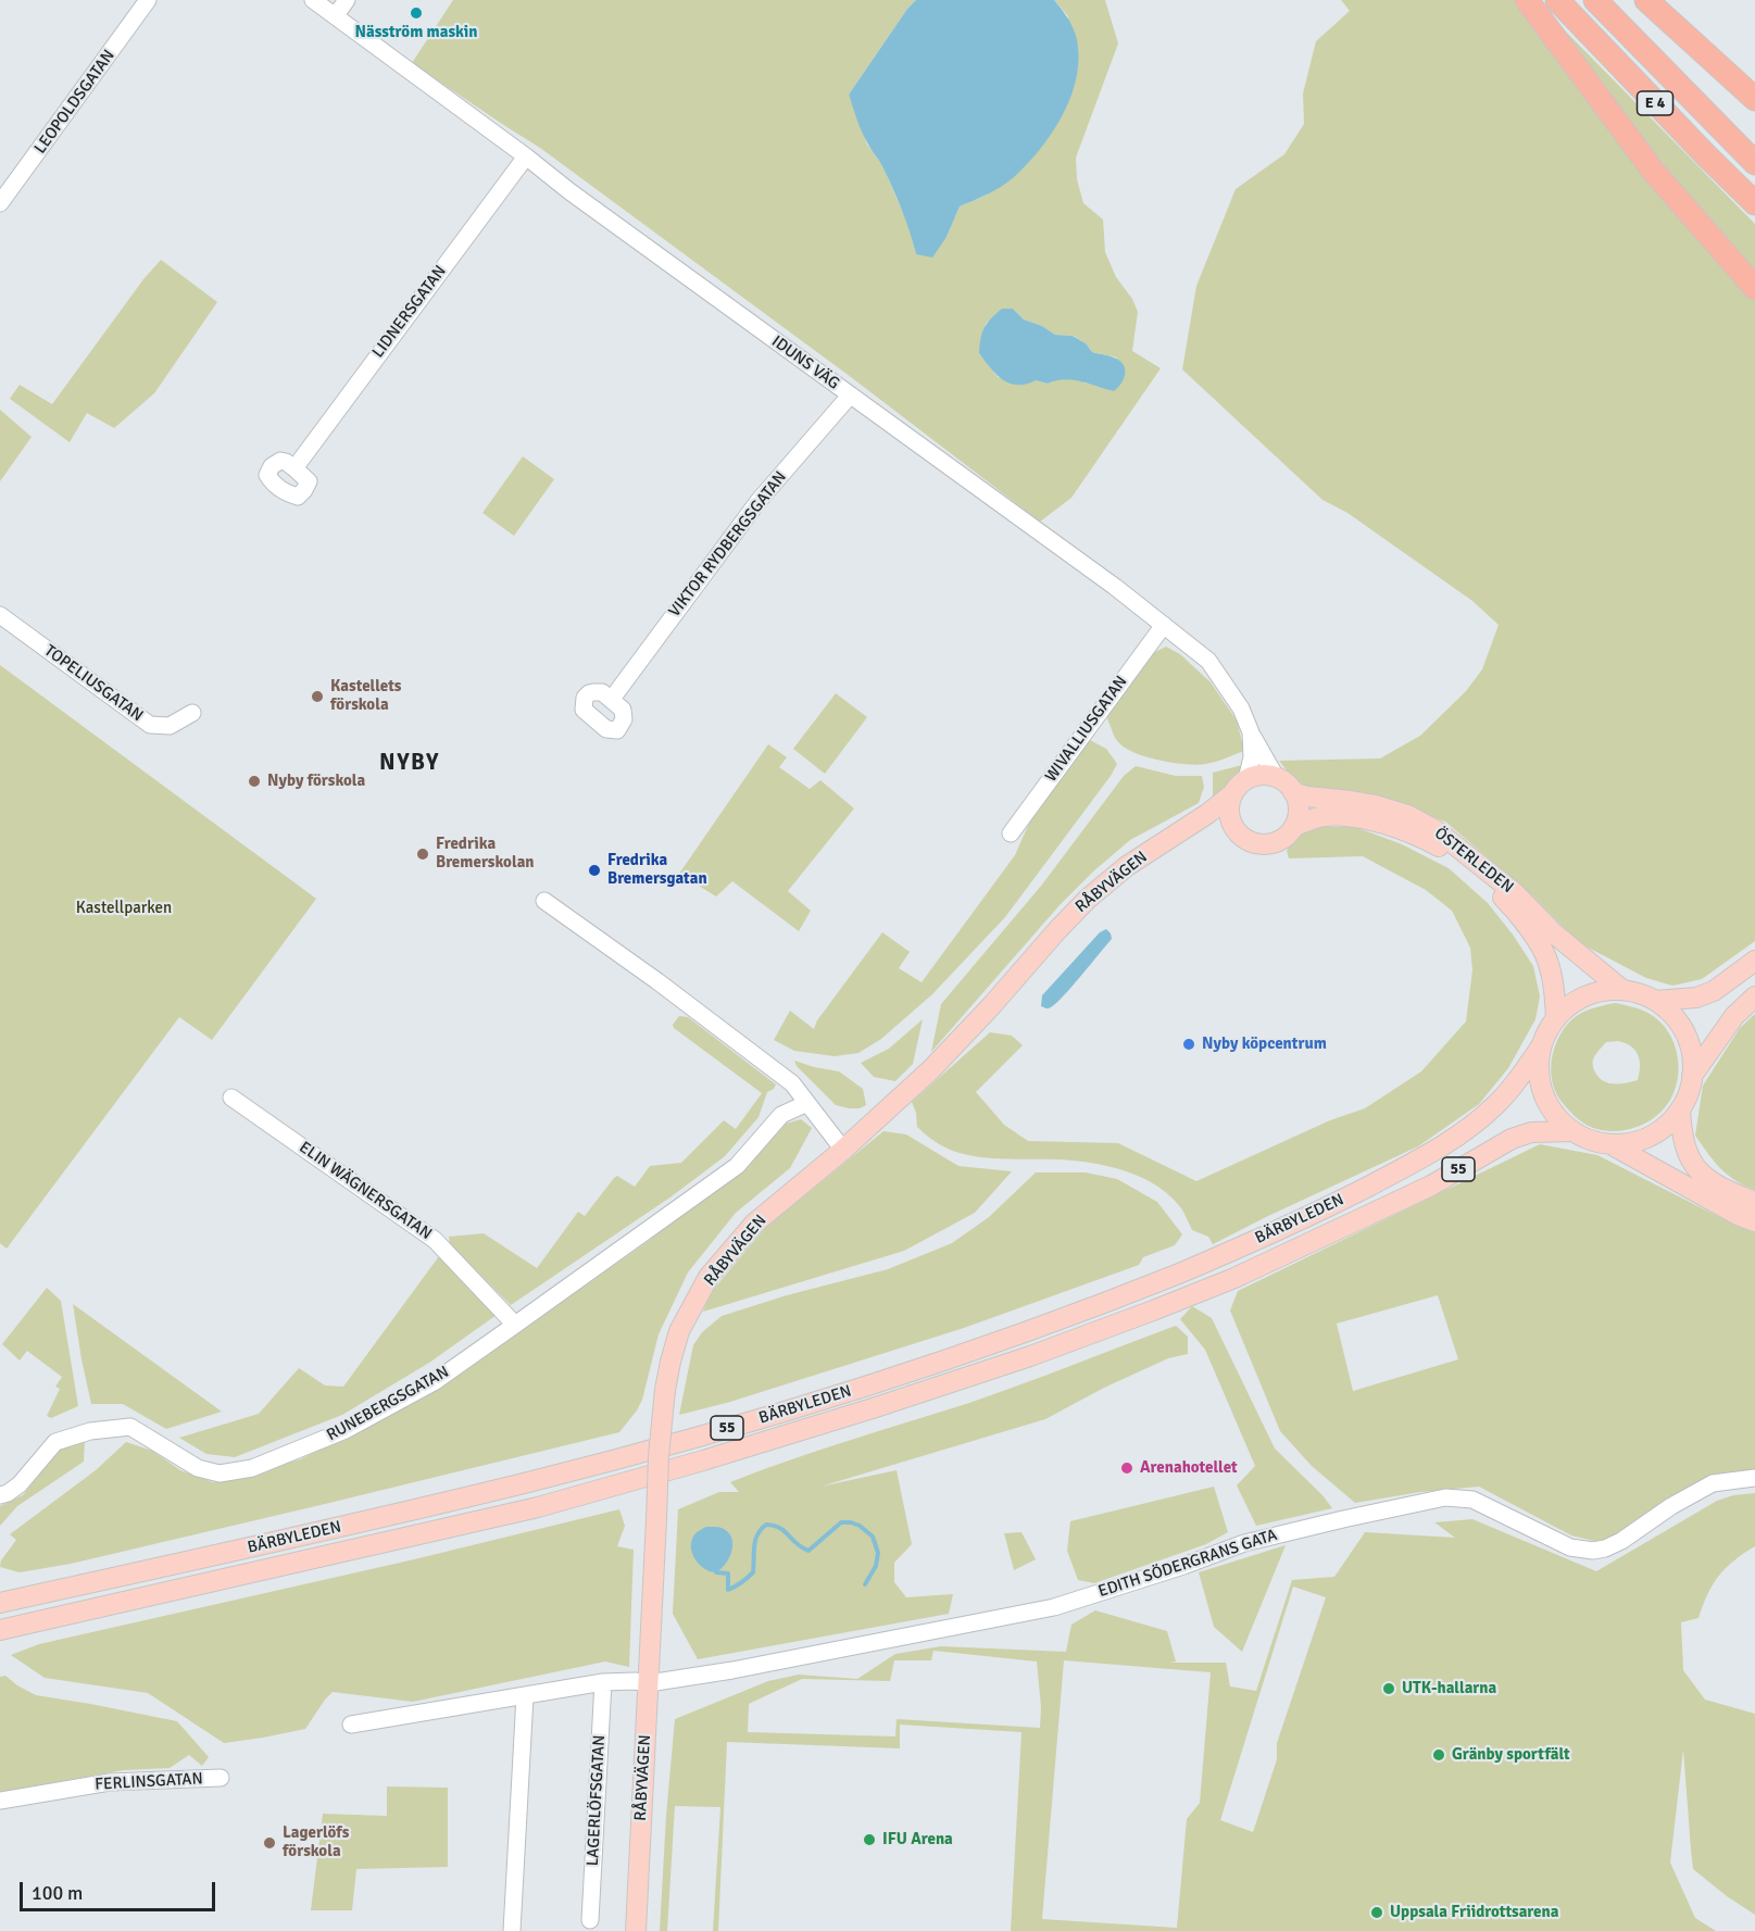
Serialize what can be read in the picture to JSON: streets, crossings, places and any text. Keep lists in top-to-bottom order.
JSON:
{
  "streets": {
    "highway": ["E 4"],
    "main road": [
      "ÖSTERLEDEN",
      "RÅBYVÄGEN",
      "55",
      "BÄRBYLEDEN"
    ],
    "street": [
      "LEOPOLDSGATAN",
      "LIDNERSGATAN",
      "IDUNS VÄG",
      "VIKTOR RYDBERGSGATAN",
      "TOPELIUSGATAN",
      "WIVALLIUSGATAN",
      "ELIN WÄGNERSGATAN",
      "RUNEBERGSGATAN",
      "EDITH SÖDERGRANS GATA",
      "FERLINSGATAN",
      "LAGERLÖFSGATAN"
    ]
  },
  "crossings": [
    ["LIDNERSGATAN", "IDUNS VÄG"],
    ["IDUNS VÄG", "VIKTOR RYDBERGSGATAN"],
    ["IDUNS VÄG", "WIVALLIUSGATAN"],
    ["IDUNS VÄG", "ÖSTERLEDEN"],
    ["IDUNS VÄG", "RÅBYVÄGEN"],
    ["ÖSTERLEDEN", "RÅBYVÄGEN"],
    ["ÖSTERLEDEN", "BÄRBYLEDEN"],
    ["RÅBYVÄGEN", "EDITH SÖDERGRANS GATA"],
    ["ELIN WÄGNERSGATAN", "RUNEBERGSGATAN"]
  ],
  "districts": ["NYBY"],
  "parks": ["Kastellparken"],
  "places": [
    "Näsström maskin",
    "Kastellets förskola",
    "Nyby förskola",
    "Fredrika Bremerskolan",
    "Fredrika Bremersgatan",
    "Nyby köpcentrum",
    "Arenahotellet",
    "UTK-hallarna",
    "Gränby sportfält",
    "IFU Arena",
    "Lagerlöfs förskola",
    "Uppsala Friidrottsarena"
  ],
  "scale_bar": "100 m"
}
